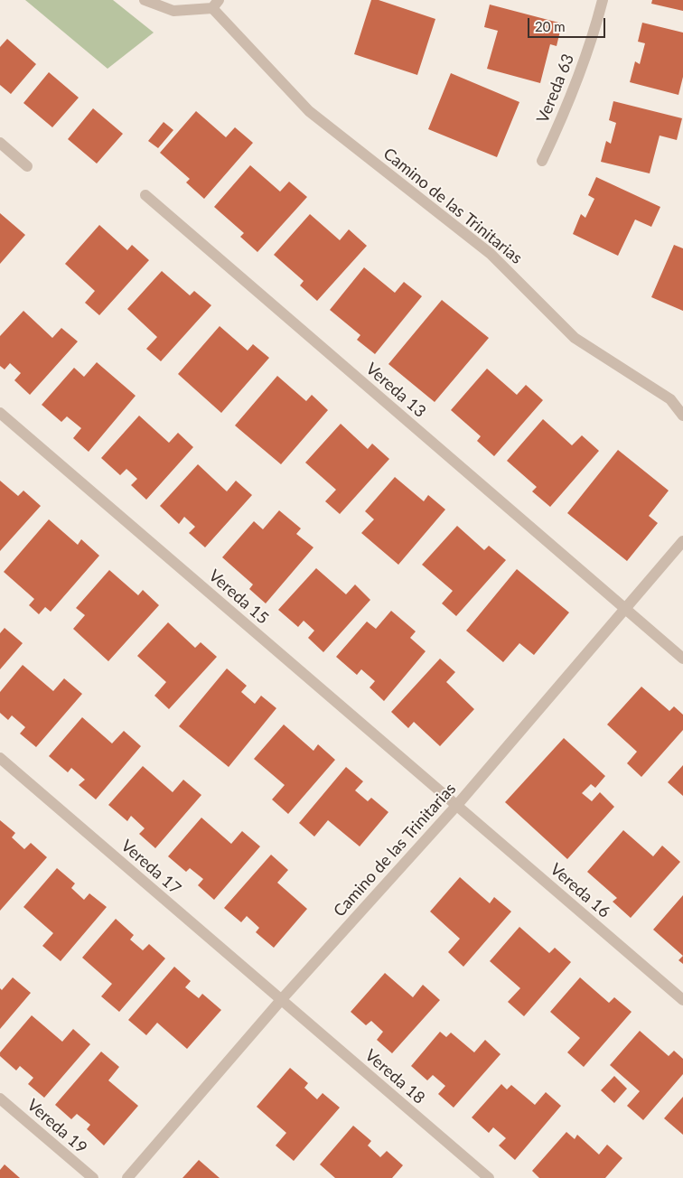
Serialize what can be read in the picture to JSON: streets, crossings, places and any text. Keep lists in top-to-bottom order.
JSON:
{
  "streets": {
    "street": [
      "Vereda 63",
      "Camino de las Trinitarias",
      "Vereda 13",
      "Vereda 15",
      "Vereda 17",
      "Vereda 16",
      "Vereda 18",
      "Vereda 19"
    ]
  },
  "crossings": [
    ["Camino de las Trinitarias", "Vereda 13"],
    ["Camino de las Trinitarias", "Vereda 15"],
    ["Camino de las Trinitarias", "Vereda 17"],
    ["Camino de las Trinitarias", "Vereda 16"],
    ["Camino de las Trinitarias", "Vereda 18"],
    ["Vereda 15", "Vereda 16"],
    ["Vereda 17", "Vereda 18"]
  ],
  "scale_bar": "20 m"
}
